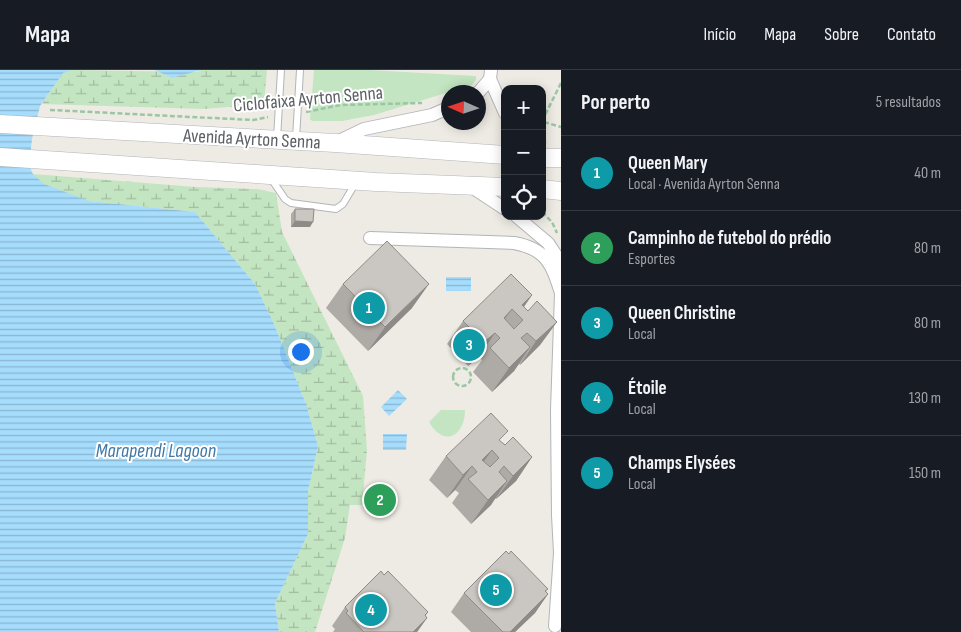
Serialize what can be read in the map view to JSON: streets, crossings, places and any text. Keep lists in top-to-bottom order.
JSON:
{
  "streets": {
    "main road": ["Avenida Ayrton Senna"],
    "path": ["Ciclofaixa Ayrton Senna"]
  },
  "water": ["Marapendi Lagoon"],
  "north": "left",
  "page": {
    "header": "Mapa",
    "nav": [
      "Início",
      "Mapa",
      "Sobre",
      "Contato"
    ],
    "heading": ["Por perto", "5 resultados"],
    "map_buttons": ["+", "−"],
    "list": [
      {
        "mark": "1",
        "name": "Queen Mary",
        "note": "Local · Avenida Ayrton Senna",
        "value": "40 m"
      },
      {
        "mark": "2",
        "name": "Campinho de futebol do prédio",
        "note": "Esportes",
        "value": "80 m"
      },
      {
        "mark": "3",
        "name": "Queen Christine",
        "note": "Local",
        "value": "80 m"
      },
      {
        "mark": "4",
        "name": "Étoile",
        "note": "Local",
        "value": "130 m"
      },
      {
        "mark": "5",
        "name": "Champs Elysées",
        "note": "Local",
        "value": "150 m"
      }
    ],
    "pins": [
      "1",
      "3",
      "2",
      "5",
      "4"
    ]
  }
}
